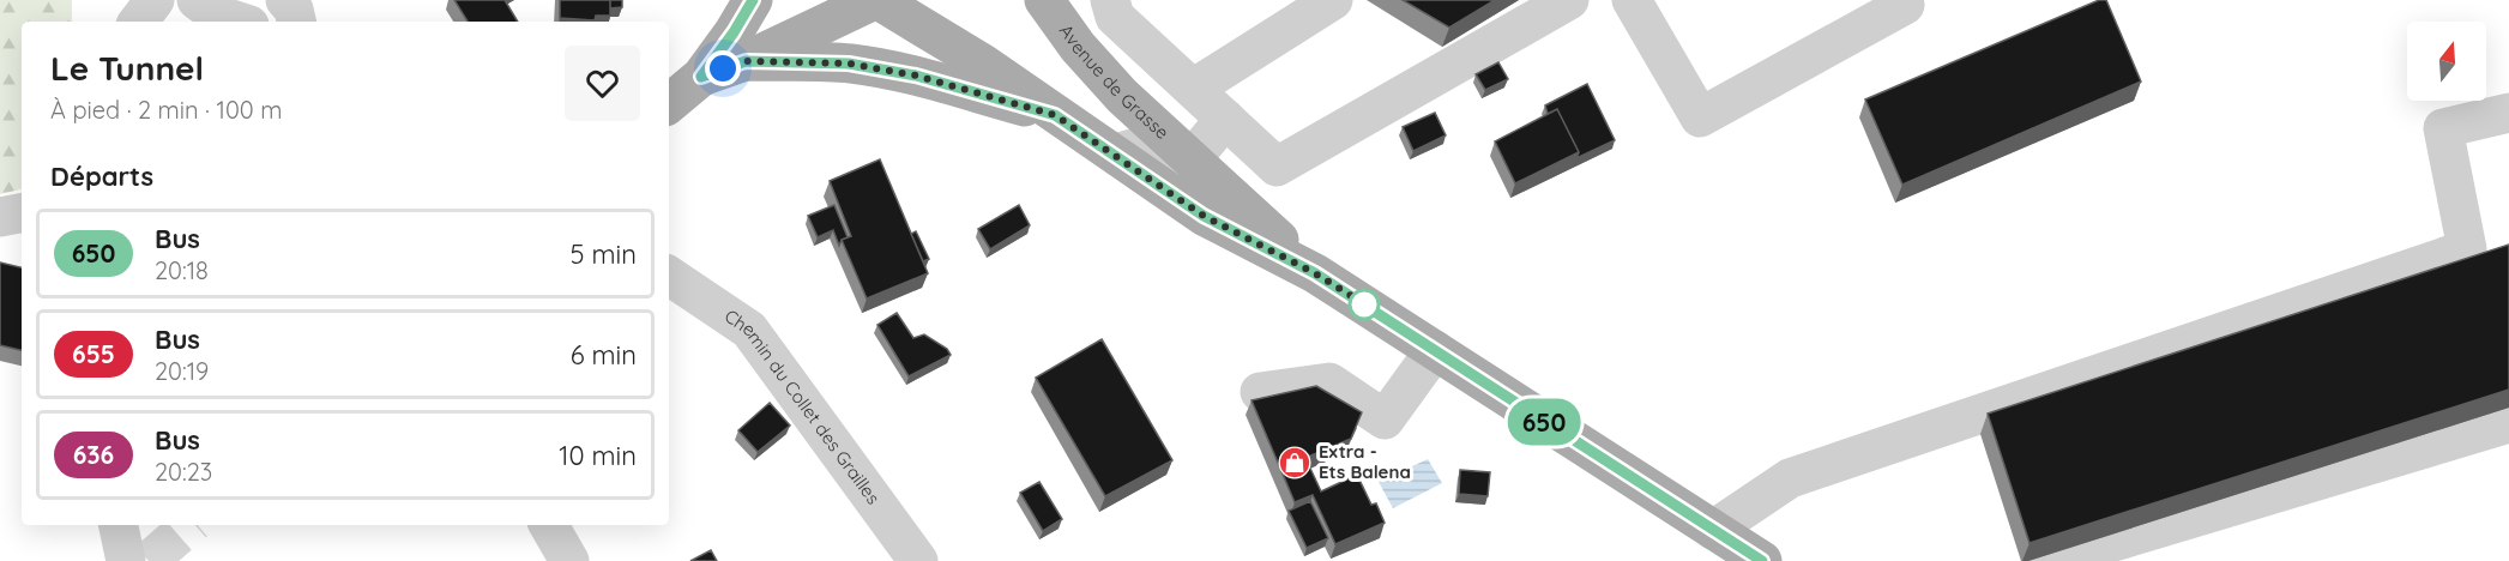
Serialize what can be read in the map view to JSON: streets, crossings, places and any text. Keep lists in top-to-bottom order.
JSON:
{
  "streets": {
    "main road": ["Avenue de Grasse"],
    "street": ["Chemin du Collet des Grailles"]
  },
  "places": {
    "shop": ["Extra - Ets Balena"]
  },
  "lines": ["bus line 650"],
  "north": "top",
  "page": {
    "on_map": "650",
    "heading": [
      ["Le Tunnel", "À pied · 2 min · 100 m"],
      "Départs"
    ],
    "list": [
      {
        "mark": "650",
        "name": "Bus",
        "note": "20:18",
        "value": "5 min"
      },
      {
        "mark": "655",
        "name": "Bus",
        "note": "20:19",
        "value": "6 min"
      },
      {
        "mark": "636",
        "name": "Bus",
        "note": "20:23",
        "value": "10 min"
      }
    ]
  }
}
